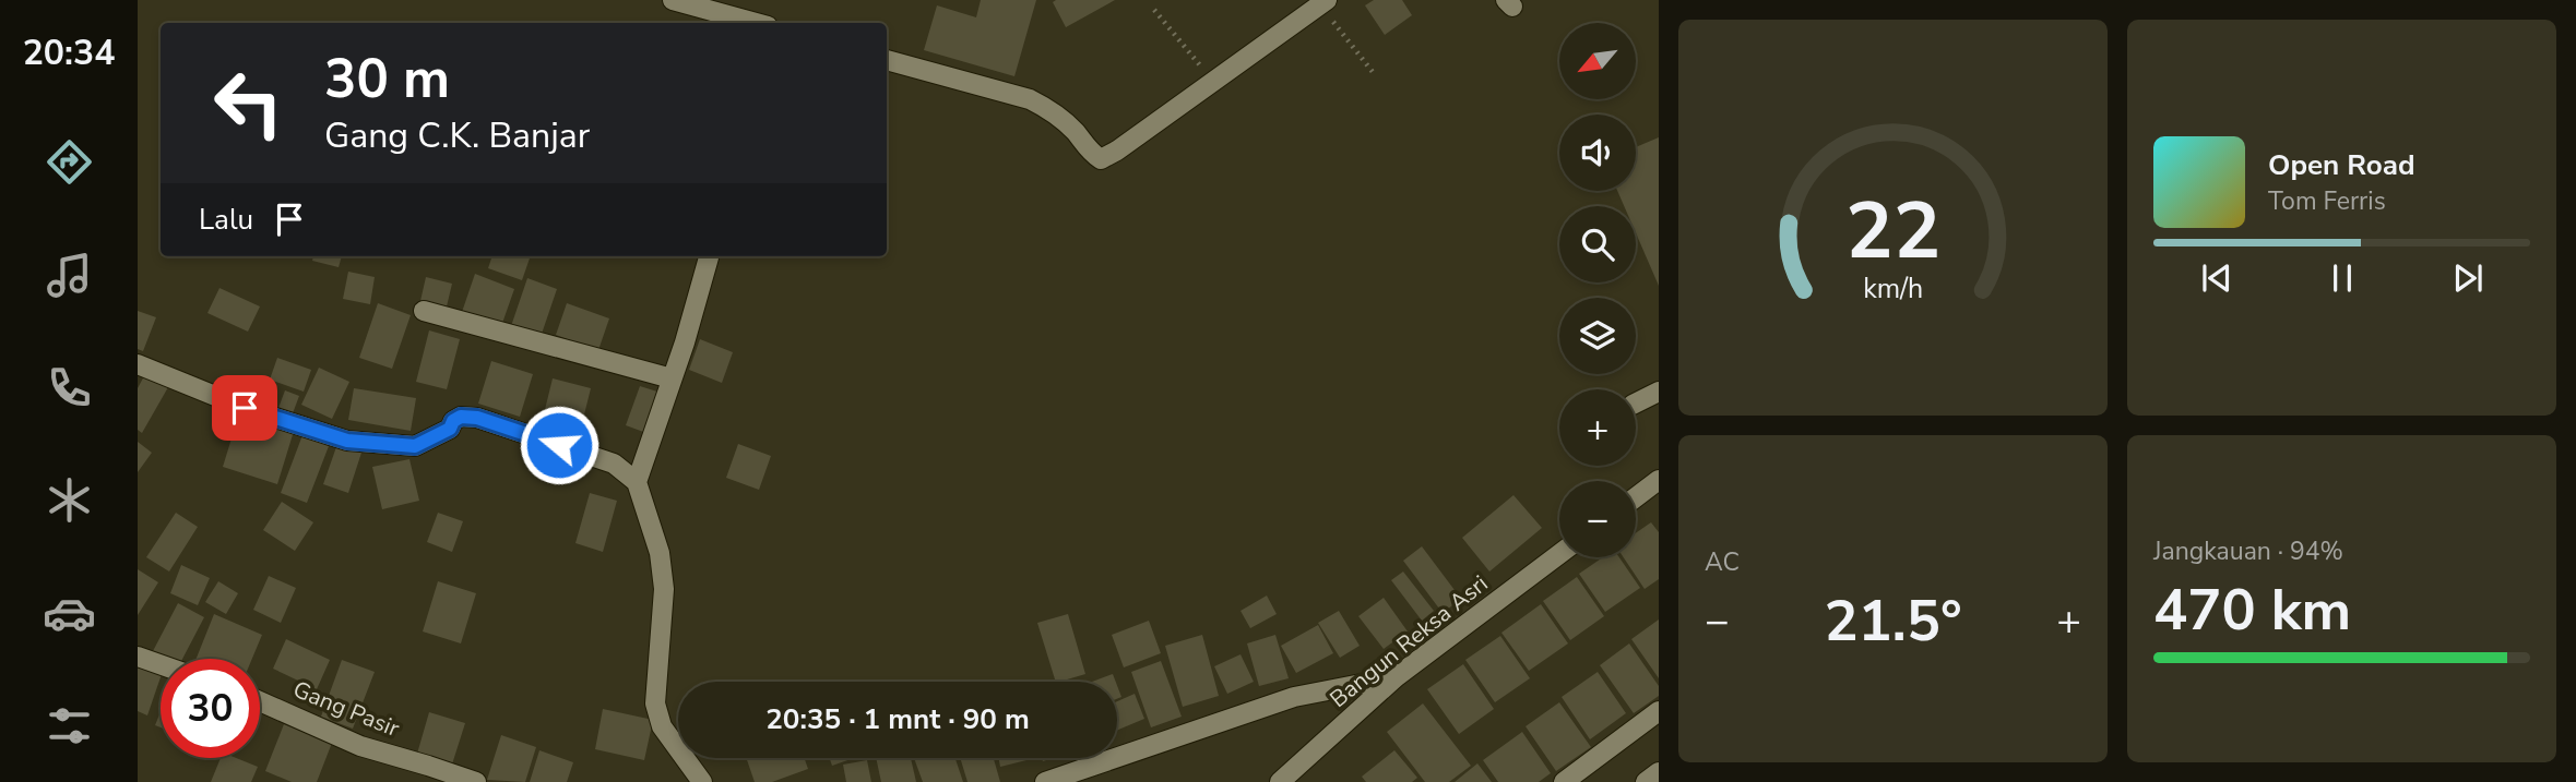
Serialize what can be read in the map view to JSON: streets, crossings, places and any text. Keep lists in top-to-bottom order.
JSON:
{
  "streets": {
    "street": ["Bangun Reksa Asri", "Gang Pasir"]
  },
  "north": "bottom left",
  "page": {
    "tabs": "20:34",
    "map_buttons": ["+", "−"],
    "turn": ["30 m", "Gang C.K. Banjar"],
    "song": ["Open Road", "Tom Ferris"],
    "then": "Lalu",
    "tile": [
      "AC",
      ["Jangkauan · 94%", "470 km"]
    ],
    "heat": ["−", "21.5°", "+"],
    "limit": "30",
    "trip": "20:35 · 1 mnt · 90 m",
    "gauge": ["22", "km/h"]
  }
}
